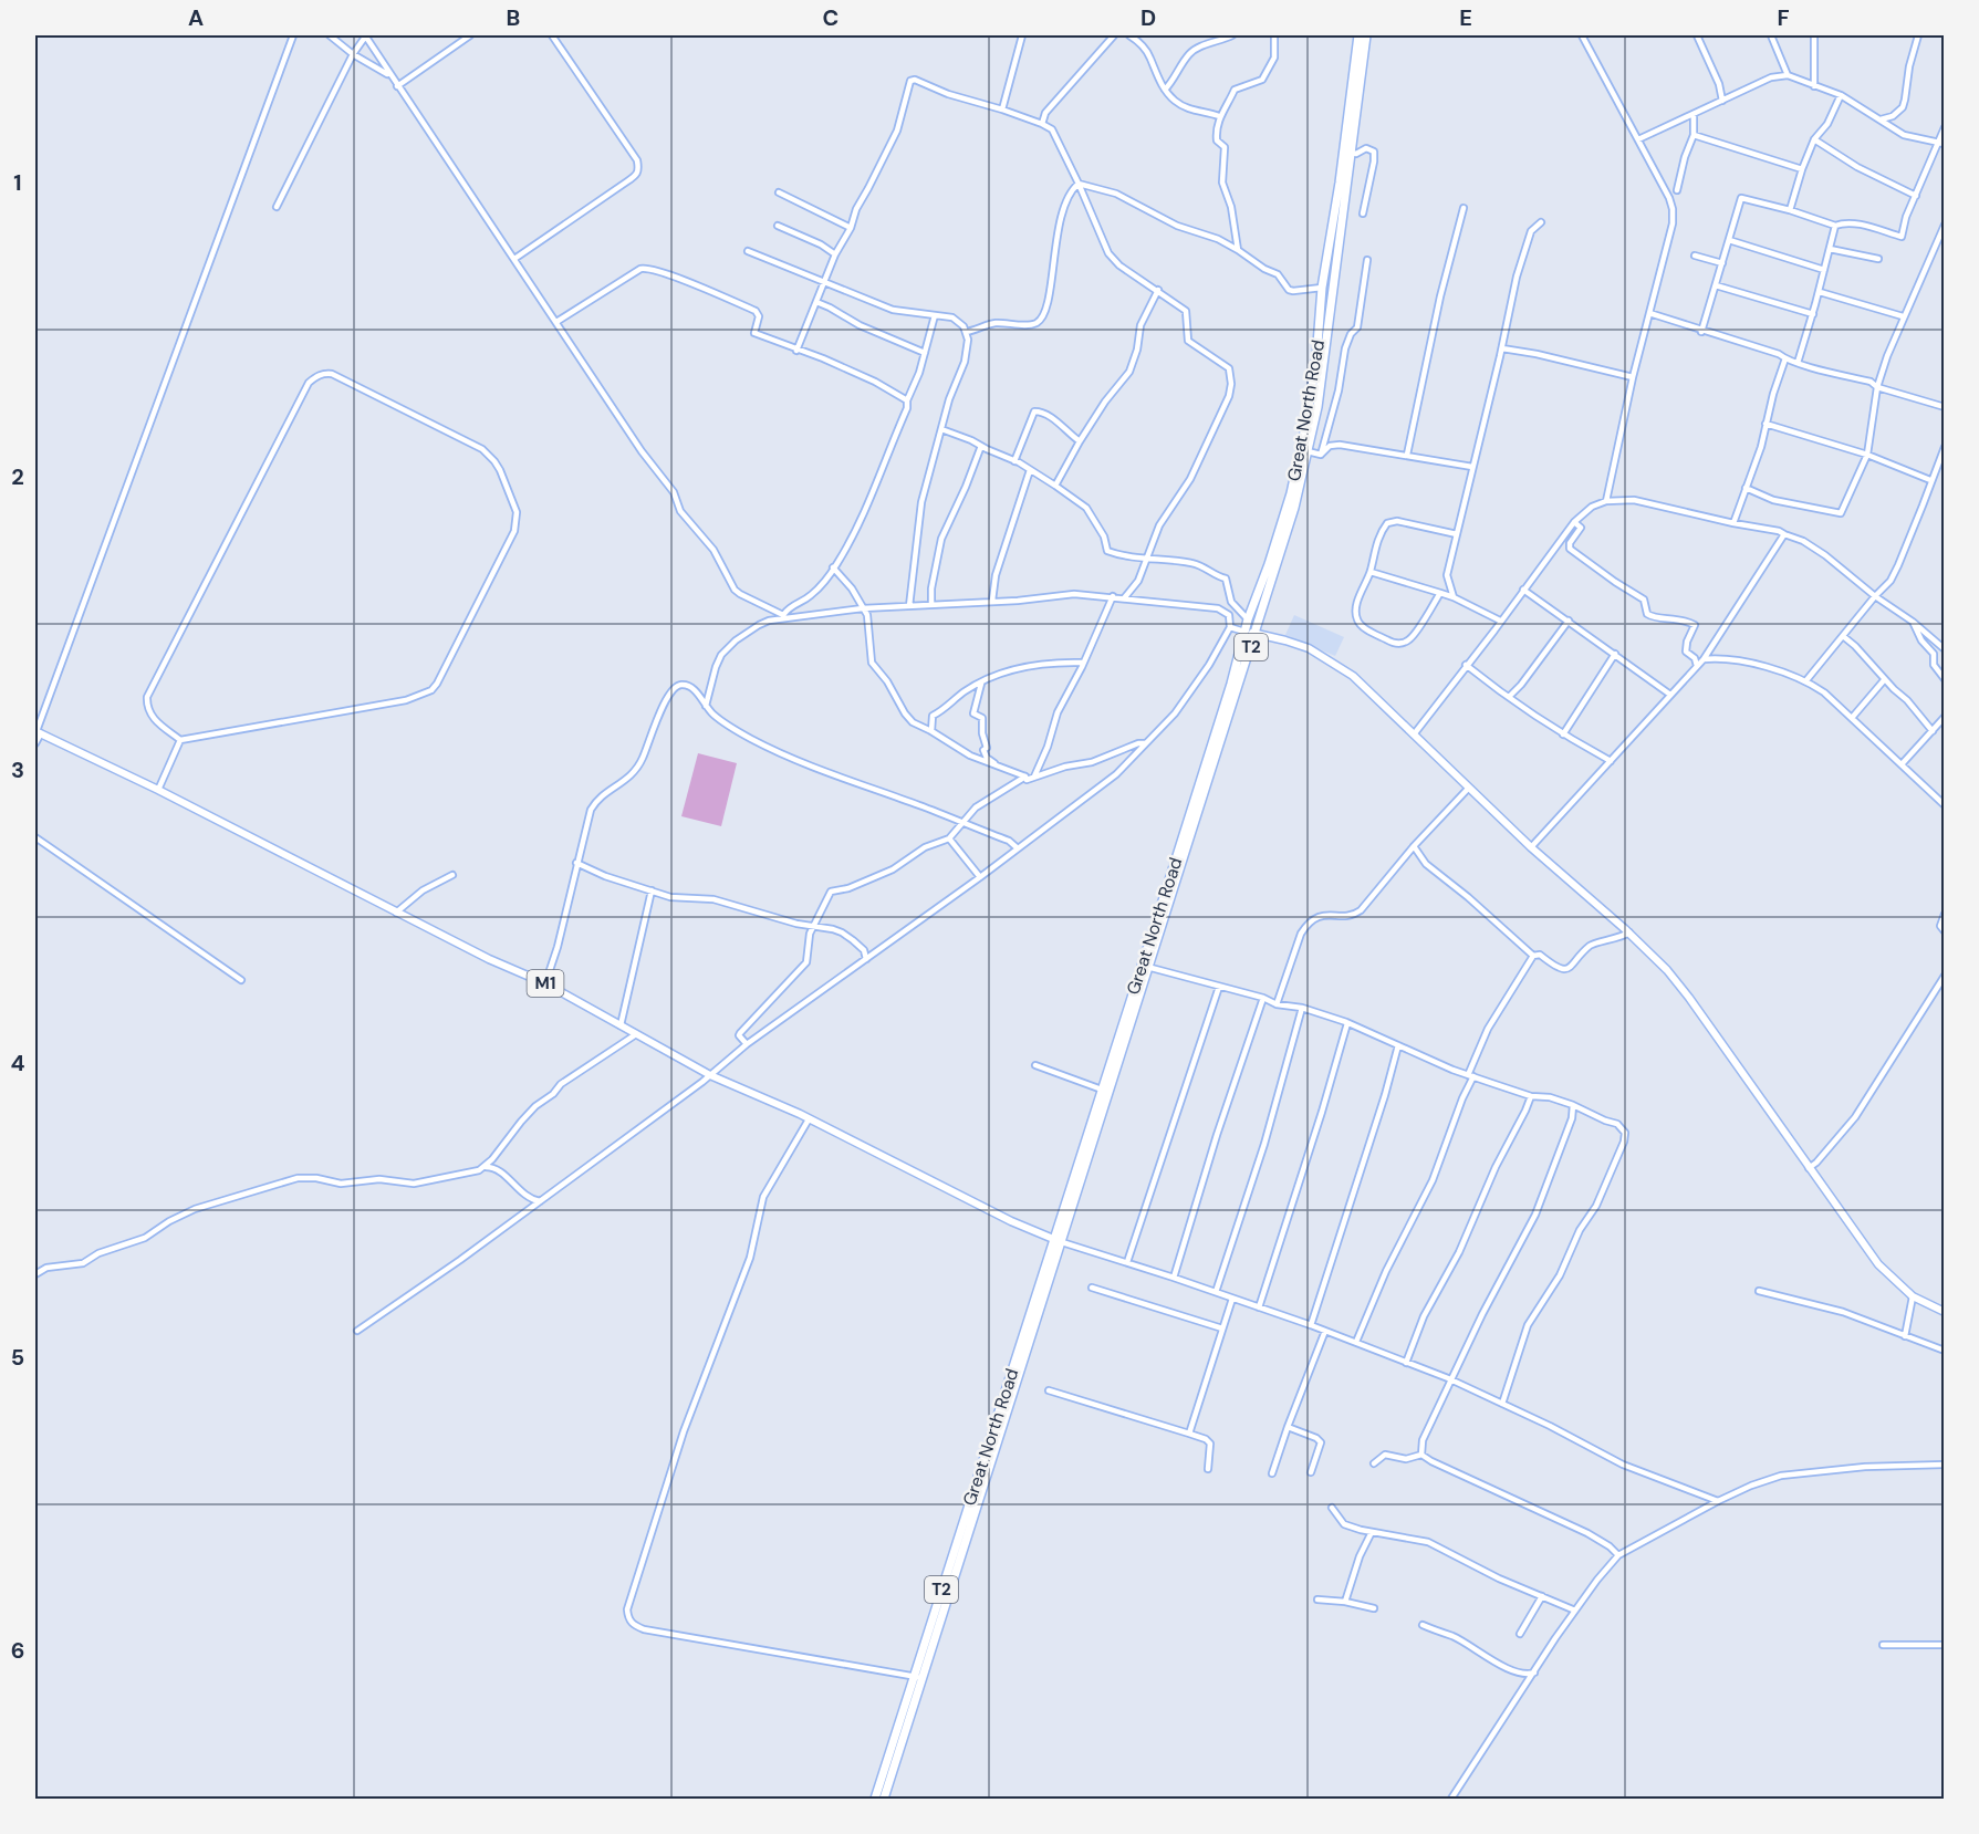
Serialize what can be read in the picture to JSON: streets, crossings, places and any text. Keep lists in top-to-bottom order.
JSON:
{
  "streets": {
    "highway": ["Great North Road", "T2"],
    "main road": ["M1"]
  },
  "crossings": [
    ["Great North Road", "M1"]
  ],
  "grid": {
    "columns": [
      "A",
      "B",
      "C",
      "D",
      "E",
      "F"
    ],
    "rows": [
      "1",
      "2",
      "3",
      "4",
      "5",
      "6"
    ]
  }
}
